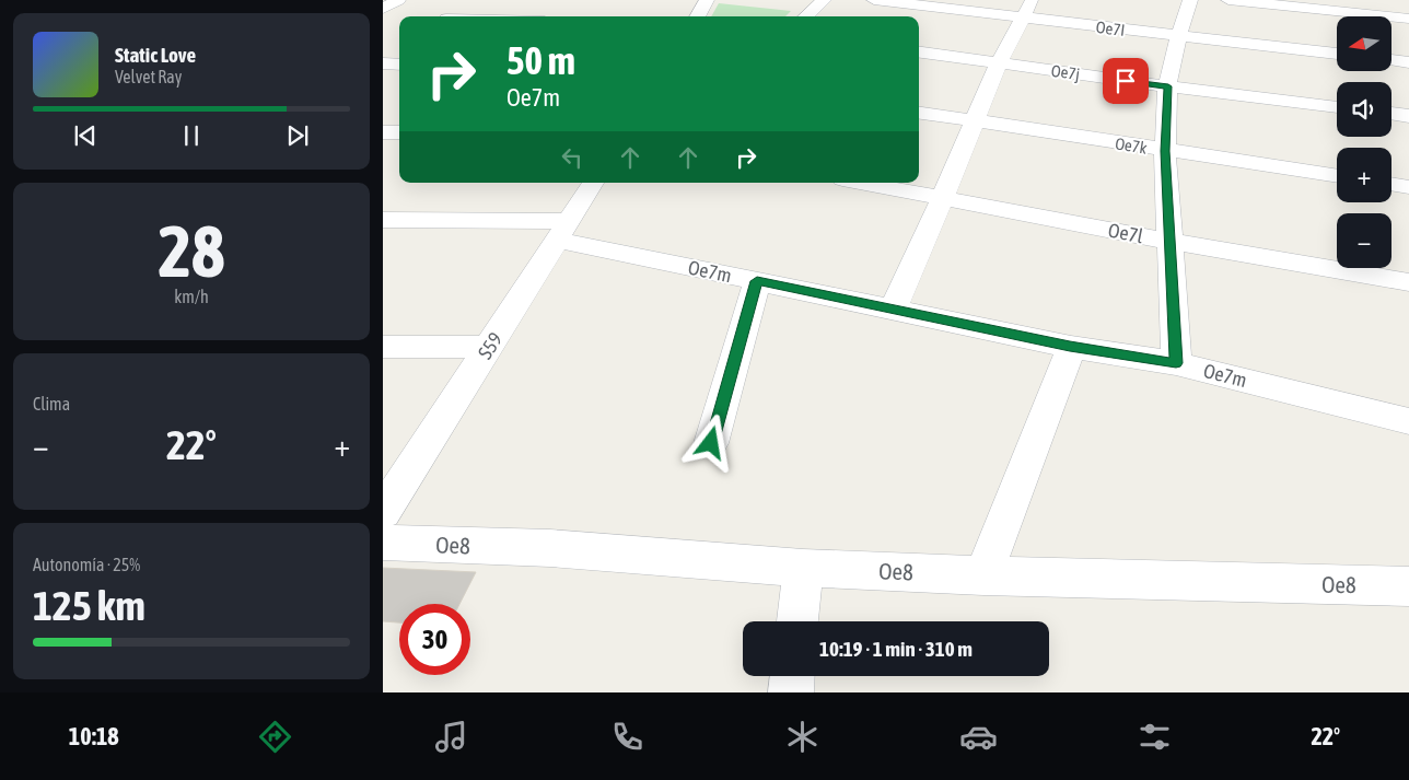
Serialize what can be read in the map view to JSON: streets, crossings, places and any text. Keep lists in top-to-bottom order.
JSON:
{
  "streets": {
    "street": [
      "Oe7I",
      "Oe7j",
      "Oe7k",
      "Oe7l",
      "Oe7m",
      "S59",
      "Oe8"
    ]
  },
  "crossings": [
    ["Oe7m", "S59"]
  ],
  "north": "left",
  "page": {
    "map_buttons": ["+", "−"],
    "turn": ["50 m", "Oe7m"],
    "song": ["Static Love", "Velvet Ray"],
    "tile": [
      ["28", "km/h"],
      "Clima",
      ["Autonomía · 25%", "125 km"]
    ],
    "heat": ["−", "22°", "+"],
    "limit": "30",
    "trip": "10:19 · 1 min · 310 m",
    "tabs": ["10:18", "22°"]
  }
}
